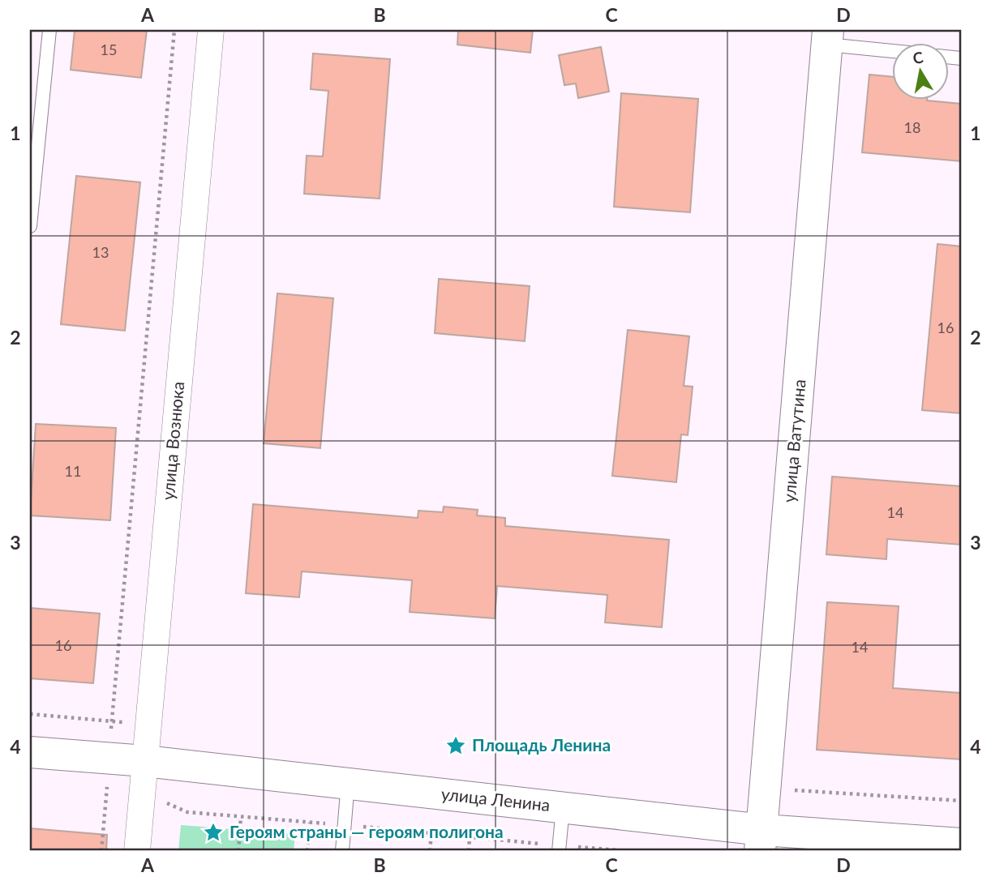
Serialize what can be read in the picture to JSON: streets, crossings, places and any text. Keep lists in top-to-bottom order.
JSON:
{
  "streets": {
    "street": ["улица Вознюка", "улица Ватутина", "улица Ленина"]
  },
  "crossings": [
    ["улица Вознюка", "улица Ленина"],
    ["улица Ватутина", "улица Ленина"]
  ],
  "places": {
    "place": ["Площадь Ленина", "Героям страны — героям полигона"]
  },
  "house_numbers": [
    "15",
    "18",
    "13",
    "16",
    "11",
    "14",
    "16",
    "14"
  ],
  "north": "top",
  "grid": {
    "columns": [
      "A",
      "B",
      "C",
      "D"
    ],
    "rows": [
      "1",
      "2",
      "3",
      "4"
    ]
  }
}
